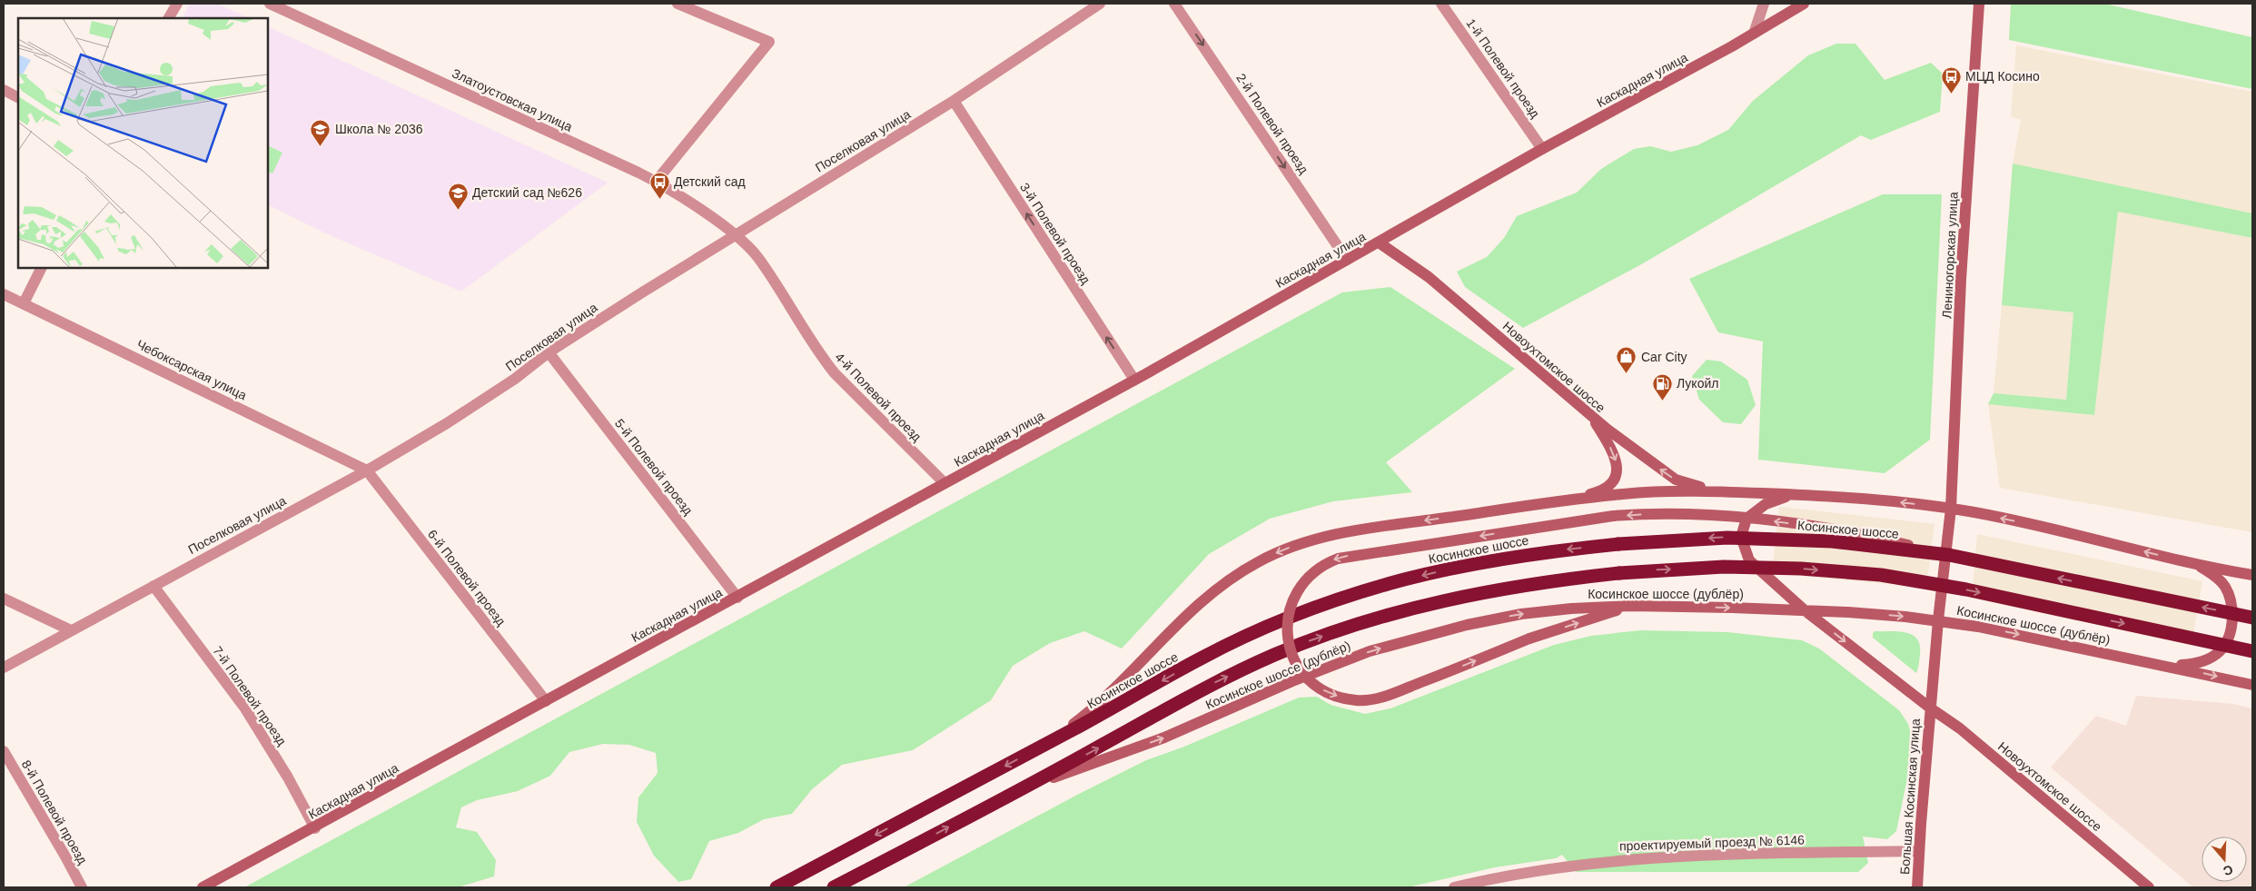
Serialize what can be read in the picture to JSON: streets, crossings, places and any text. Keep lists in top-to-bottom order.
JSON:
{
  "streets": {
    "highway": ["Косинское шоссе"],
    "main road": [
      "Каскадная улица",
      "Лениногорская улица",
      "Новоухтомское шоссе",
      "Косинское шоссе (дублёр)",
      "Большая Косинская улица"
    ],
    "street": [
      "1-й Полевой проезд",
      "Златоустовская улица",
      "2-й Полевой проезд",
      "Поселковая улица",
      "3-й Полевой проезд",
      "Чебоксарская улица",
      "4-й Полевой проезд",
      "5-й Полевой проезд",
      "6-й Полевой проезд",
      "7-й Полевой проезд",
      "8-й Полевой проезд",
      "проектируемый проезд № 6146"
    ]
  },
  "crossings": [
    ["1-й Полевой проезд", "Каскадная улица"],
    ["Каскадная улица", "2-й Полевой проезд"],
    ["Каскадная улица", "3-й Полевой проезд"],
    ["Каскадная улица", "Новоухтомское шоссе"],
    ["Каскадная улица", "4-й Полевой проезд"],
    ["Каскадная улица", "5-й Полевой проезд"],
    ["Каскадная улица", "6-й Полевой проезд"],
    ["Каскадная улица", "7-й Полевой проезд"],
    ["Златоустовская улица", "Поселковая улица"],
    ["Златоустовская улица", "4-й Полевой проезд"],
    ["Поселковая улица", "3-й Полевой проезд"],
    ["Поселковая улица", "Чебоксарская улица"],
    ["Поселковая улица", "4-й Полевой проезд"],
    ["Поселковая улица", "5-й Полевой проезд"],
    ["Поселковая улица", "6-й Полевой проезд"],
    ["Поселковая улица", "7-й Полевой проезд"],
    ["Лениногорская улица", "Косинское шоссе (дублёр)"],
    ["Лениногорская улица", "Большая Косинская улица"],
    ["Новоухтомское шоссе", "Косинское шоссе (дублёр)"],
    ["Новоухтомское шоссе", "Большая Косинская улица"],
    ["Чебоксарская улица", "6-й Полевой проезд"],
    ["Косинское шоссе (дублёр)", "Большая Косинская улица"],
    ["Большая Косинская улица", "проектируемый проезд № 6146"]
  ],
  "one_way": ["2-й Полевой проезд", "3-й Полевой проезд", "Косинское шоссе (дублёр)"],
  "places": {
    "bus stop": ["МЦД Косино", "Детский сад"],
    "school or university": ["Школа № 2036", "Детский сад №626"],
    "shop": ["Car City"],
    "fuel station": ["Лукойл"]
  },
  "north": "bottom"
}
